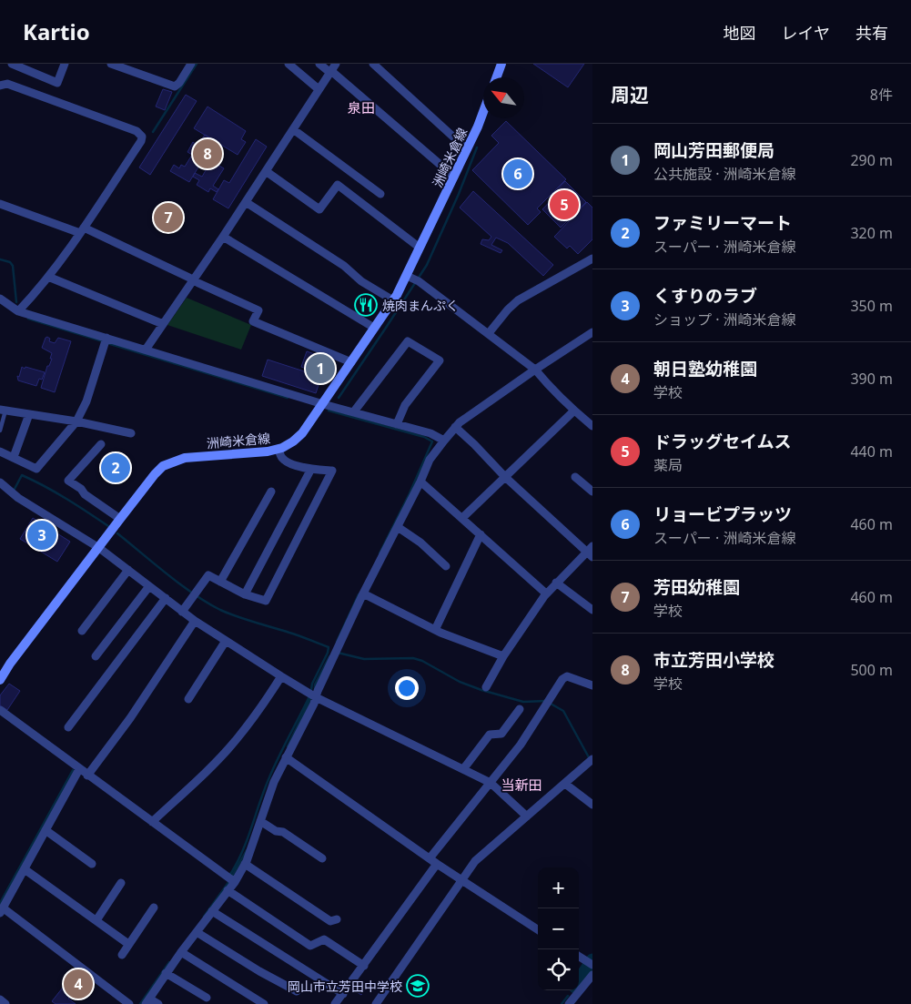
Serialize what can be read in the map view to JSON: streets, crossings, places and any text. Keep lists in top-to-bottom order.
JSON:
{
  "streets": {
    "main road": ["洲崎米倉線"]
  },
  "districts": ["泉田", "当新田"],
  "places": {
    "restaurant": ["焼肉まんぷく"],
    "school or university": ["岡山市立芳田中学校"]
  },
  "north": "top left",
  "page": {
    "header": "Kartio",
    "nav": ["地図", "レイヤ", "共有"],
    "heading": ["周辺", "8件"],
    "list": [
      {
        "mark": "1",
        "name": "岡山芳田郵便局",
        "note": "公共施設 · 洲崎米倉線",
        "value": "290 m"
      },
      {
        "mark": "2",
        "name": "ファミリーマート",
        "note": "スーパー · 洲崎米倉線",
        "value": "320 m"
      },
      {
        "mark": "3",
        "name": "くすりのラブ",
        "note": "ショップ · 洲崎米倉線",
        "value": "350 m"
      },
      {
        "mark": "4",
        "name": "朝日塾幼稚園",
        "note": "学校",
        "value": "390 m"
      },
      {
        "mark": "5",
        "name": "ドラッグセイムス",
        "note": "薬局",
        "value": "440 m"
      },
      {
        "mark": "6",
        "name": "リョービプラッツ",
        "note": "スーパー · 洲崎米倉線",
        "value": "460 m"
      },
      {
        "mark": "7",
        "name": "芳田幼稚園",
        "note": "学校",
        "value": "460 m"
      },
      {
        "mark": "8",
        "name": "市立芳田小学校",
        "note": "学校",
        "value": "500 m"
      }
    ],
    "pins": [
      "8",
      "6",
      "5",
      "7",
      "1",
      "2",
      "3",
      "4"
    ],
    "map_buttons": ["+", "−"]
  }
}
